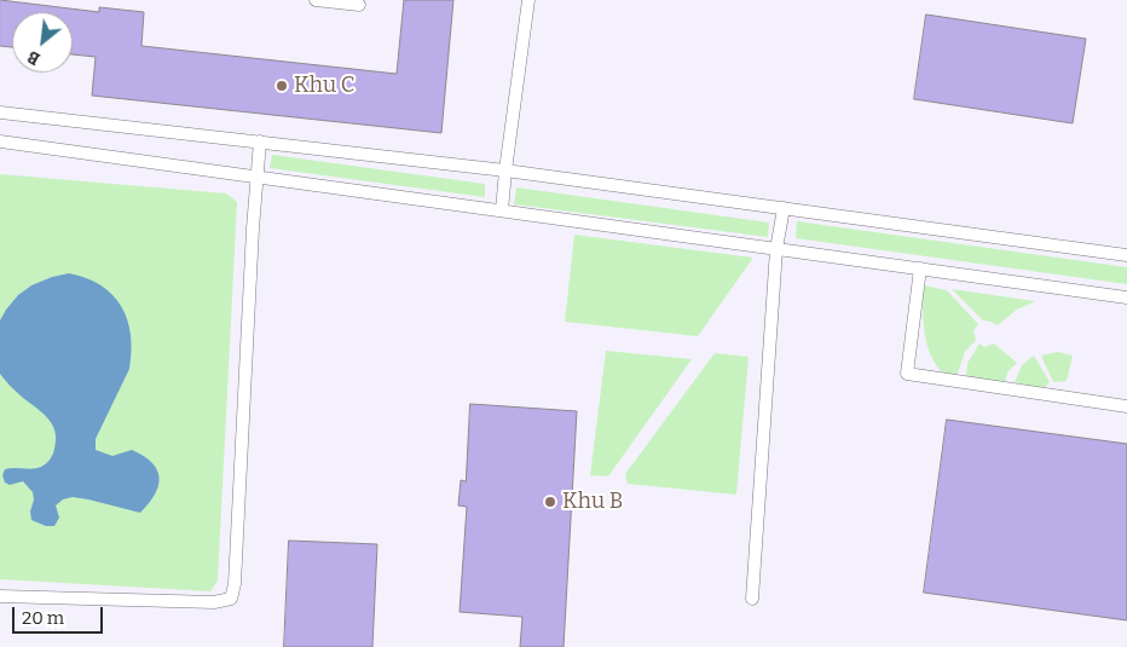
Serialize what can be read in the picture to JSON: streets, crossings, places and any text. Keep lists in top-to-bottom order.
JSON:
{
  "places": ["Khu C", "Khu B"],
  "scale_bar": "20 m",
  "north": "bottom left"
}
